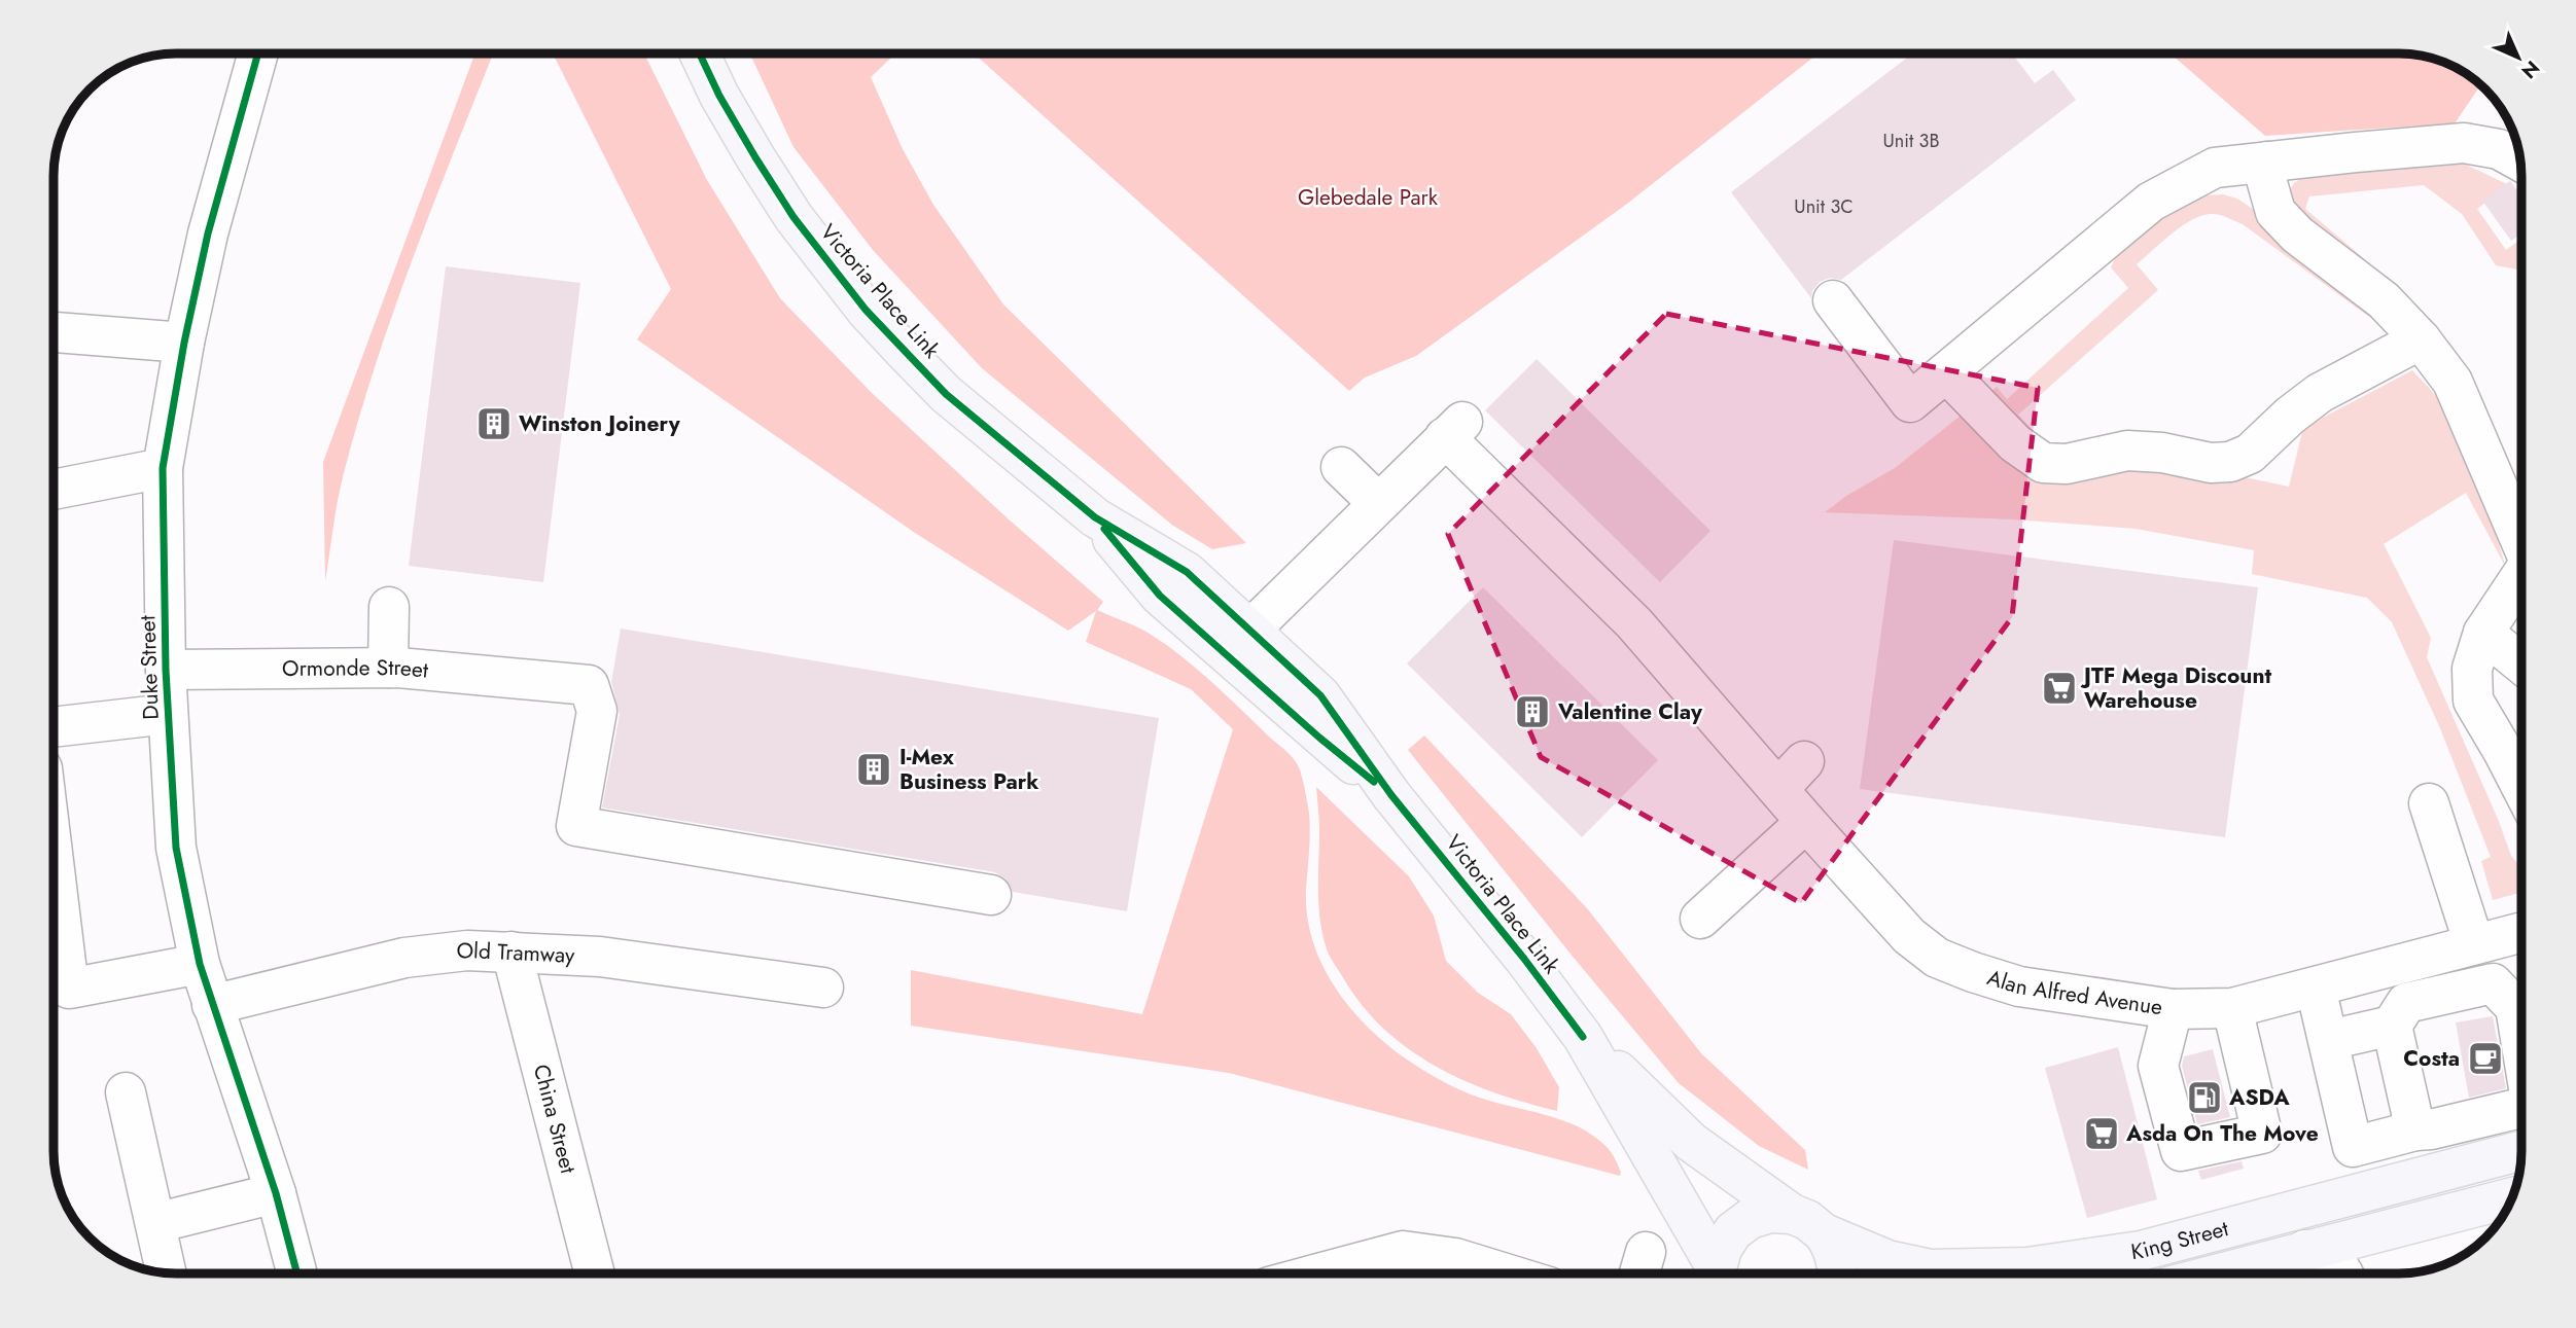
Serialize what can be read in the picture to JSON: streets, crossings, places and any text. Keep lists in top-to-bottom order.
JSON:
{
  "streets": {
    "main road": ["Victoria Place Link", "King Street"],
    "street": [
      "Duke Street",
      "Ormonde Street",
      "Old Tramway",
      "Alan Alfred Avenue",
      "China Street"
    ]
  },
  "crossings": [
    ["Victoria Place Link", "King Street"],
    ["Duke Street", "Ormonde Street"],
    ["Duke Street", "Old Tramway"],
    ["Old Tramway", "China Street"]
  ],
  "parks": ["Glebedale Park"],
  "places": {
    "building": ["Winston Joinery", "Valentine Clay", "I-Mex Business Park"],
    "supermarket": ["JTF Mega Discount Warehouse", "Asda On The Move"],
    "cafe": ["Costa"],
    "fuel station": ["ASDA"]
  },
  "house_numbers": ["Unit 3B", "Unit 3C"],
  "north": "bottom right"
}
